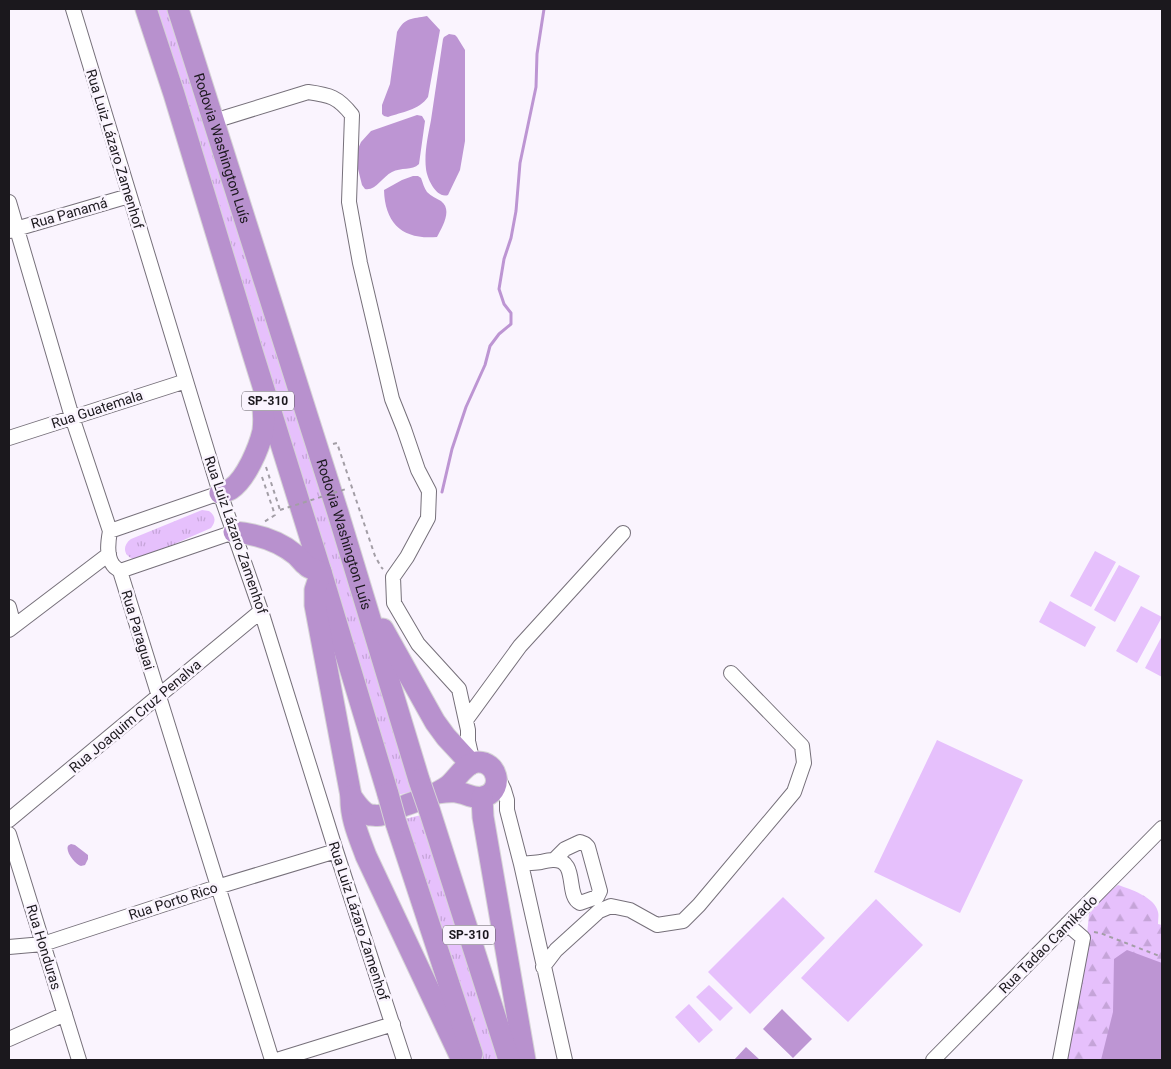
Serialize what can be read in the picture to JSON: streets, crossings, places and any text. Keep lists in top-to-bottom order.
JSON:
{
  "streets": {
    "highway": ["Rodovia Washington Luís", "SP-310"],
    "street": [
      "Rua Luiz Lázaro Zamenhof",
      "Rua Panamá",
      "Rua Guatemala",
      "Rua Paraguai",
      "Rua Joaquim Cruz Penalva",
      "Rua Porto Rico",
      "Rua Tadao Camikado",
      "Rua Honduras"
    ]
  },
  "crossings": [
    ["Rua Luiz Lázaro Zamenhof", "Rua Panamá"],
    ["Rua Luiz Lázaro Zamenhof", "Rua Guatemala"],
    ["Rua Luiz Lázaro Zamenhof", "Rua Joaquim Cruz Penalva"],
    ["Rua Luiz Lázaro Zamenhof", "Rua Porto Rico"],
    ["Rua Paraguai", "Rua Joaquim Cruz Penalva"],
    ["Rua Paraguai", "Rua Porto Rico"],
    ["Rua Porto Rico", "Rua Honduras"]
  ]
}
